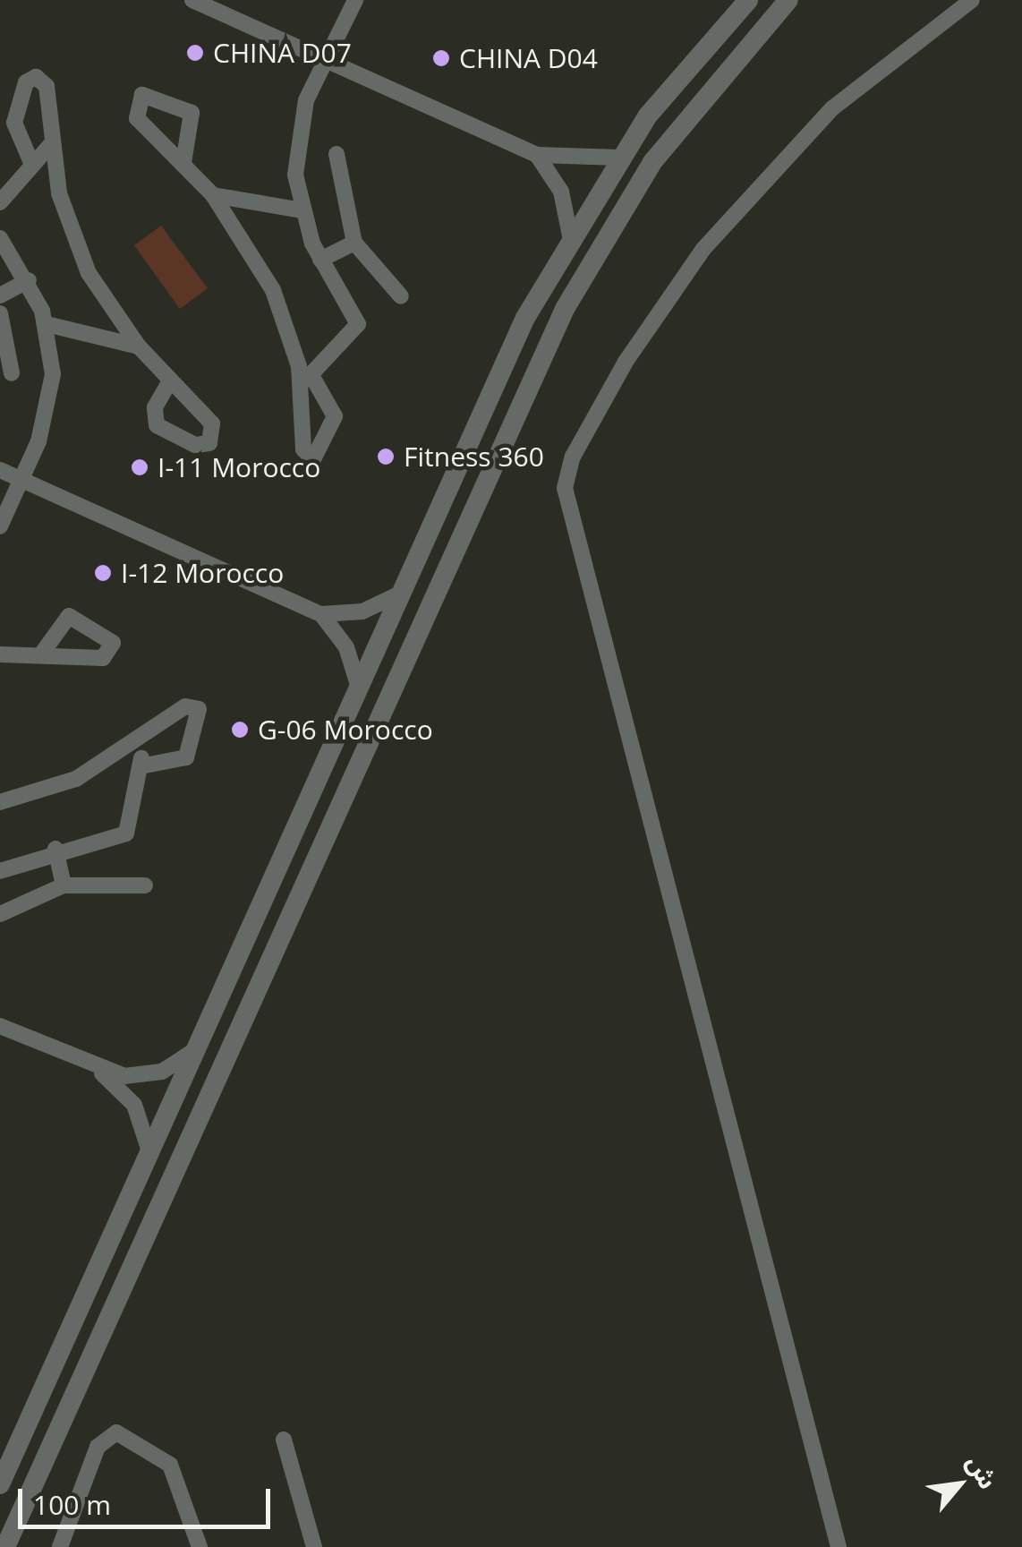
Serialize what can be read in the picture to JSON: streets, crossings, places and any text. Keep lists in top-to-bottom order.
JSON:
{
  "places": [
    "CHINA D07",
    "CHINA D04",
    "Fitness 360",
    "I-11 Morocco",
    "I-12 Morocco",
    "G-06 Morocco"
  ],
  "scale_bar": "100 m",
  "north": "top right"
}
